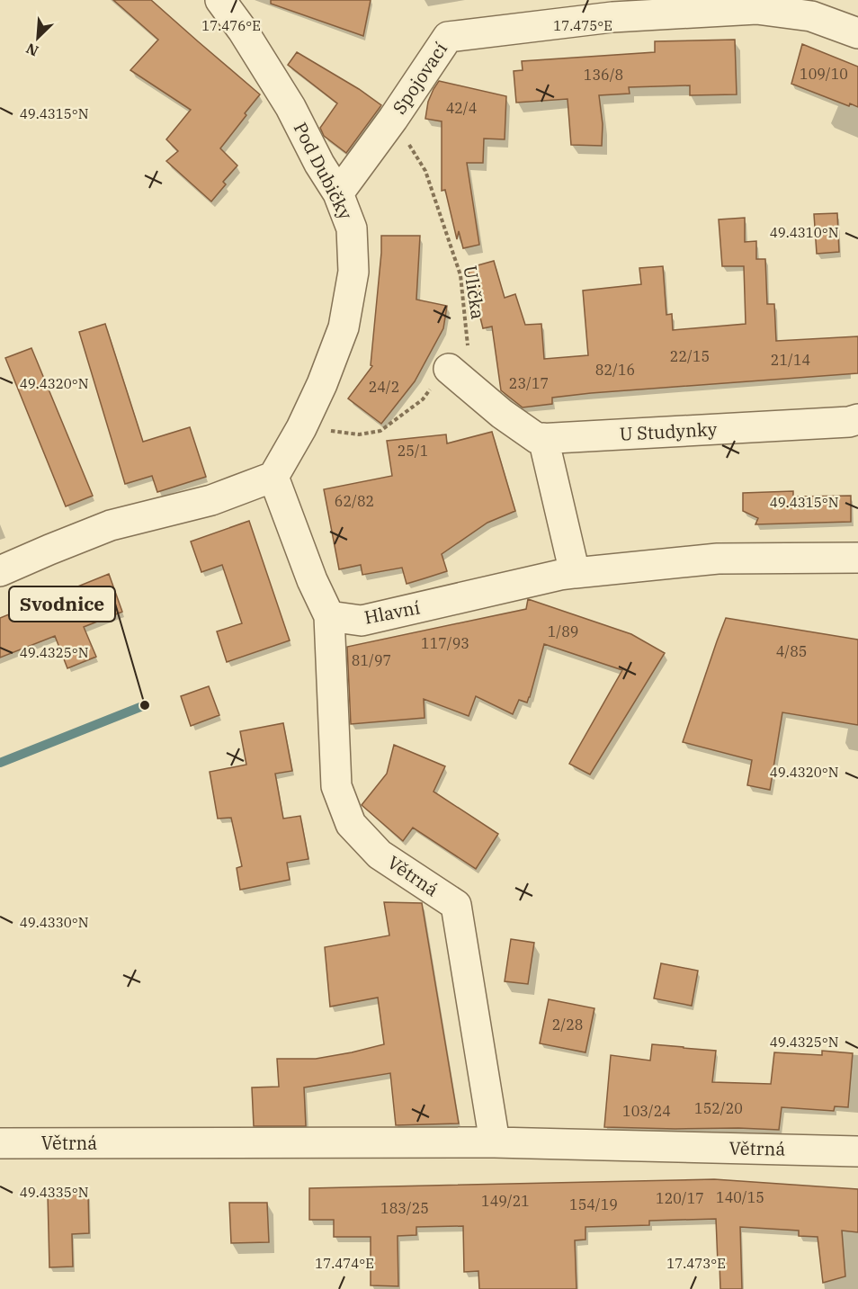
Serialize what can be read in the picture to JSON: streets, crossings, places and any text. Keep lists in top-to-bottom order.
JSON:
{
  "streets": {
    "street": [
      "Spojovací",
      "Pod Dubičky",
      "U Studynky",
      "Hlavní",
      "Větrná"
    ],
    "path": ["Ulička"]
  },
  "crossings": [
    ["Spojovací", "Pod Dubičky"],
    ["Spojovací", "Ulička"],
    ["Pod Dubičky", "Ulička"],
    ["Ulička", "U Studynky"],
    ["Hlavní", "Větrná"]
  ],
  "places": ["Svodnice"],
  "house_numbers": [
    "109/10",
    "136/8",
    "42/4",
    "22/15",
    "21/14",
    "82/16",
    "23/17",
    "24/2",
    "25/1",
    "62/82",
    "1/89",
    "117/93",
    "4/85",
    "81/97",
    "2/28",
    "152/20",
    "103/24",
    "140/15",
    "120/17",
    "149/21",
    "154/19",
    "183/25"
  ],
  "north": "bottom left",
  "coordinates": [
    "17.476°E",
    "17.475°E",
    "49.4315°N",
    "49.4310°N",
    "49.4320°N",
    "49.4325°N",
    "49.4330°N",
    "49.4335°N",
    "17.474°E",
    "17.473°E"
  ]
}
